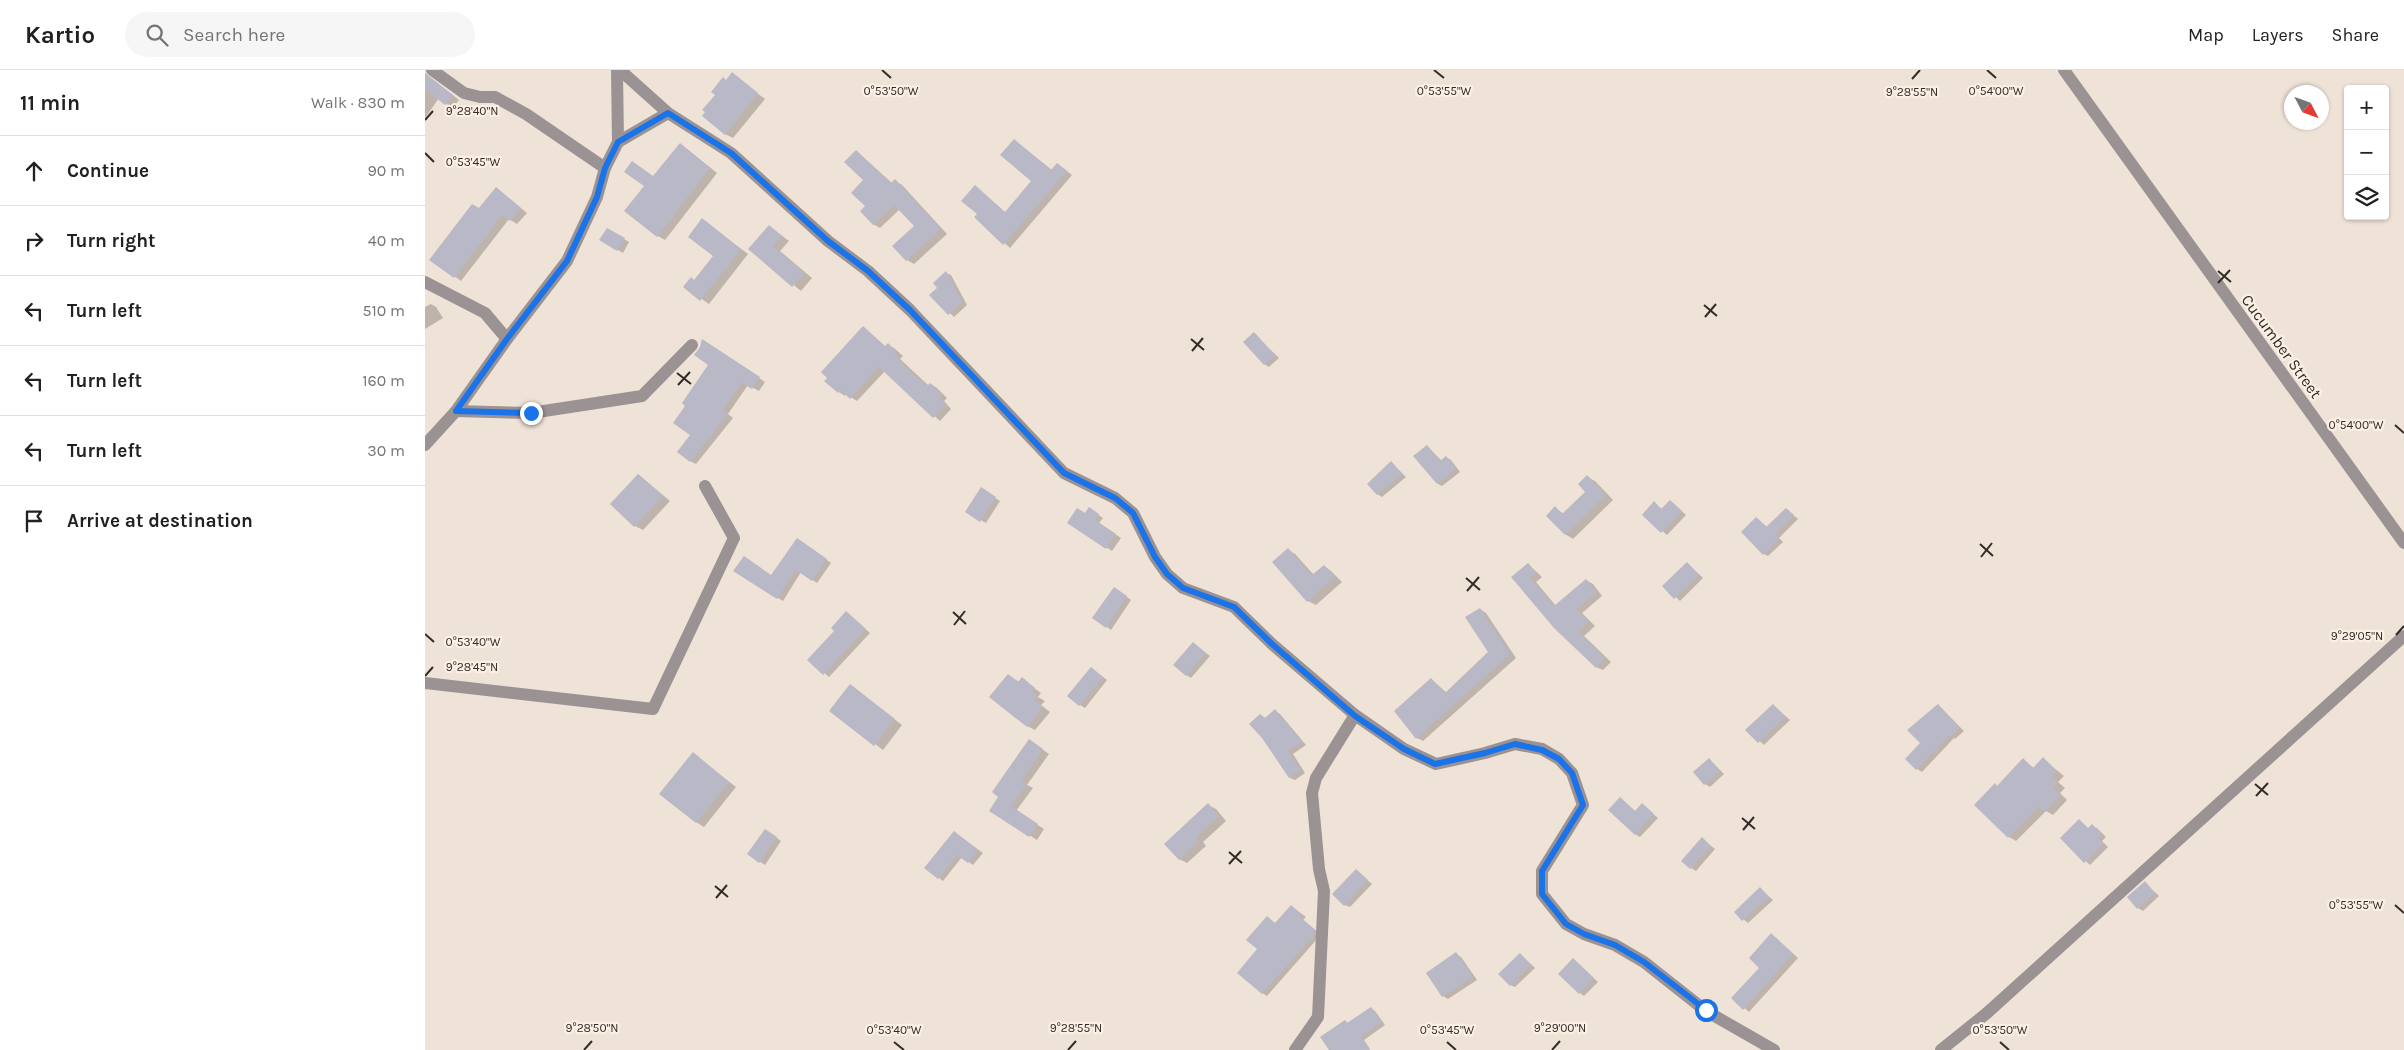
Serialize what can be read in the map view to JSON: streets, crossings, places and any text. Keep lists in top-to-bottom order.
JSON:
{
  "streets": {
    "street": ["Cucumber Street"]
  },
  "north": "bottom right",
  "page": {
    "header": "Kartio",
    "search": "Search here",
    "nav": ["Map", "Layers", "Share"],
    "heading": ["11 min", "Walk · 830 m"],
    "map_buttons": ["+", "−"],
    "list": [
      ["Continue", "90 m"],
      ["Turn right", "40 m"],
      ["Turn left", "510 m"],
      ["Turn left", "160 m"],
      ["Turn left", "30 m"],
      "Arrive at destination"
    ]
  },
  "coordinates": [
    "0°53'50\"W",
    "0°53'55\"W",
    "0°54'00\"W",
    "9°28'55\"N",
    "9°28'40\"N",
    "0°53'45\"W",
    "9°29'05\"N",
    "0°53'40\"W",
    "9°28'45\"N",
    "9°28'50\"N",
    "9°29'00\"N"
  ]
}
